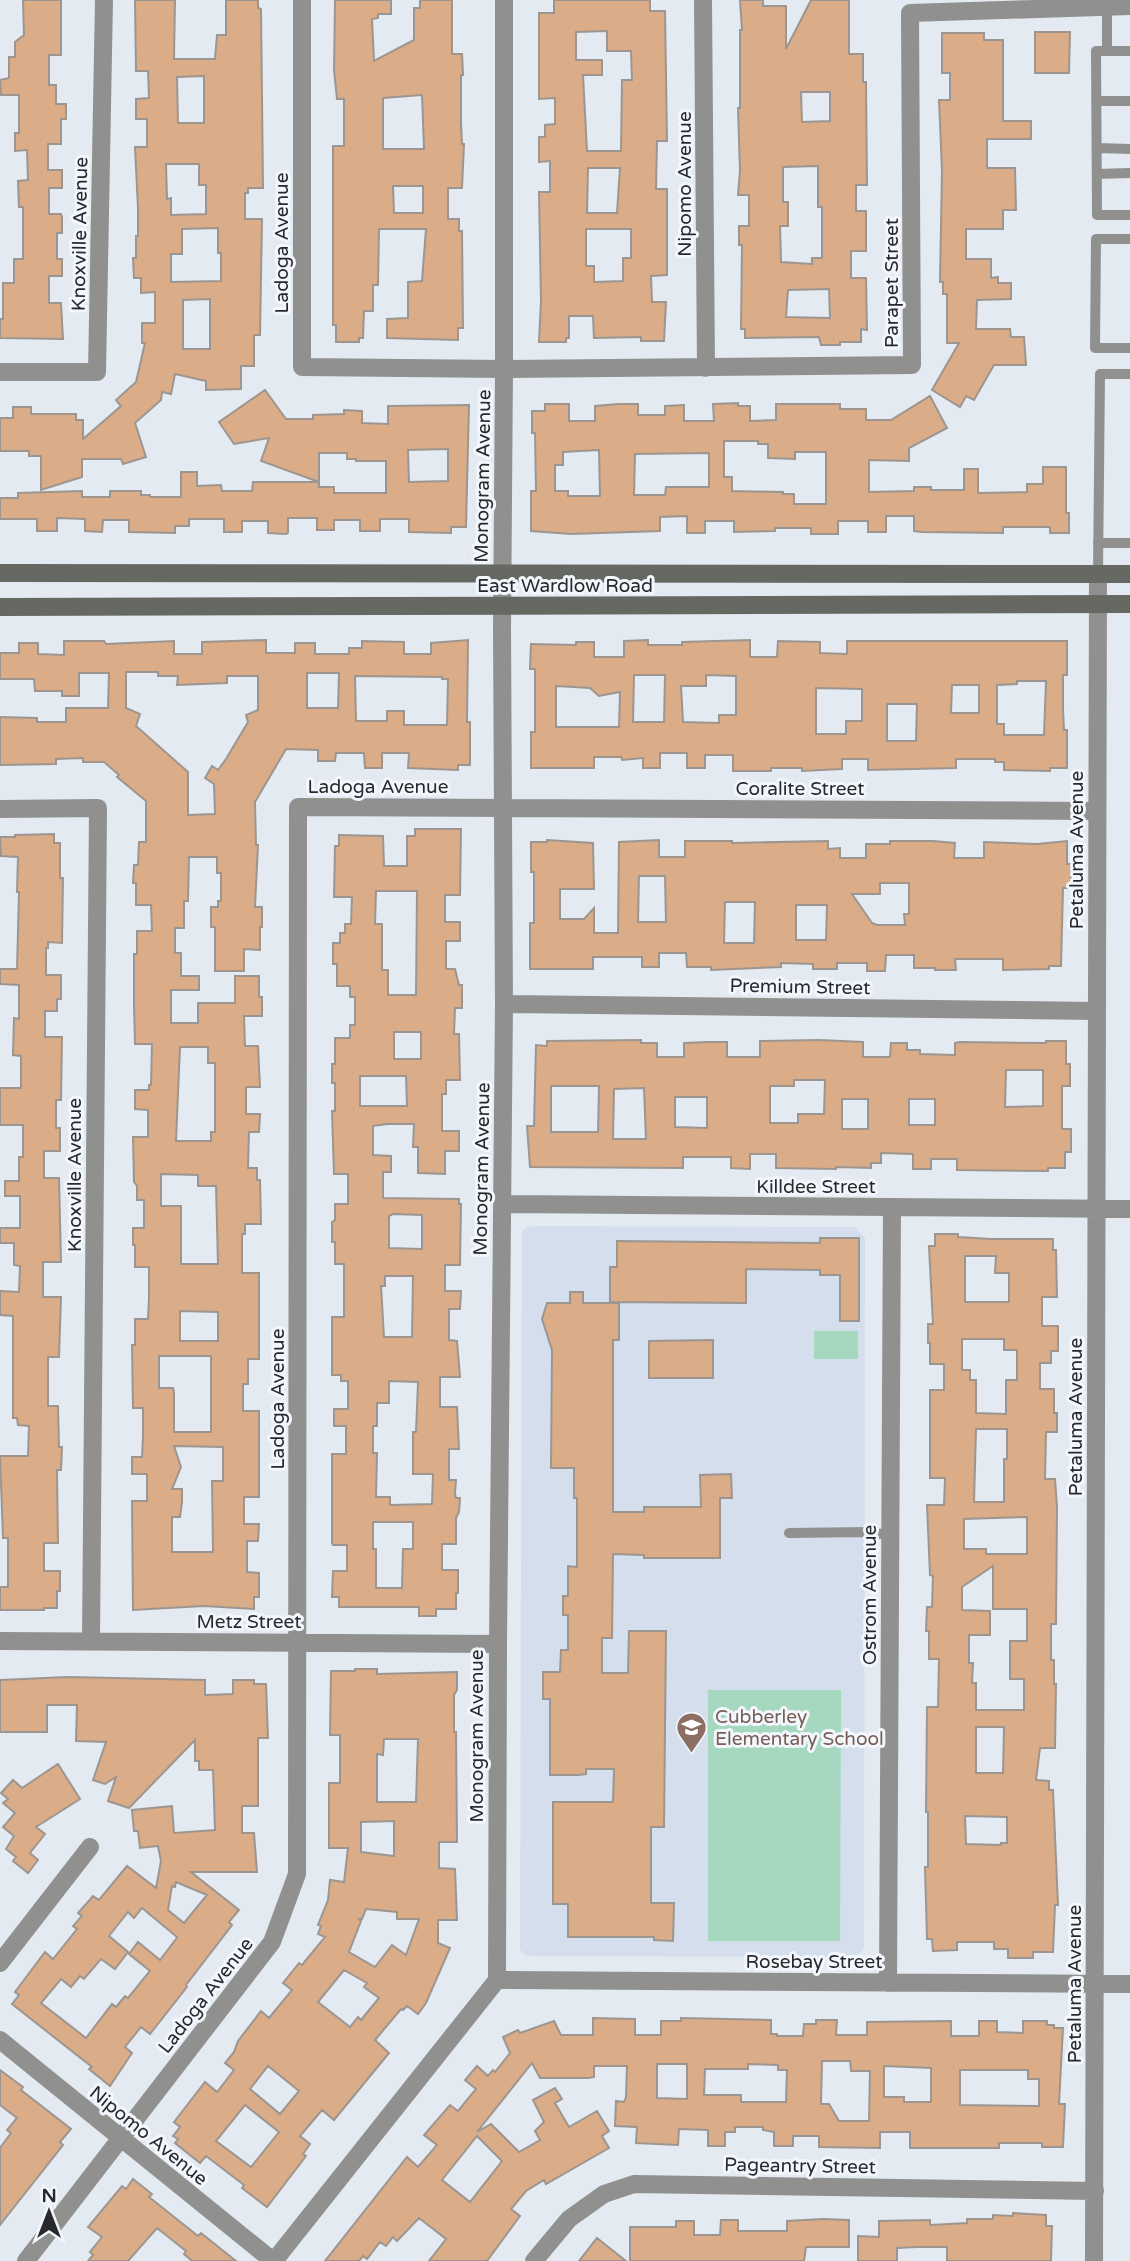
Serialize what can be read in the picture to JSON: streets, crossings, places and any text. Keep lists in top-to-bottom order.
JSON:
{
  "streets": {
    "main road": ["East Wardlow Road"],
    "street": [
      "Nipomo Avenue",
      "Knoxville Avenue",
      "Ladoga Avenue",
      "Parapet Street",
      "Monogram Avenue",
      "Coralite Street",
      "Petaluma Avenue",
      "Premium Street",
      "Killdee Street",
      "Ostrom Avenue",
      "Metz Street",
      "Rosebay Street",
      "Pageantry Street"
    ]
  },
  "crossings": [
    ["Nipomo Avenue", "Ladoga Avenue"],
    ["Nipomo Avenue", "Parapet Street"],
    ["Knoxville Avenue", "Metz Street"],
    ["Ladoga Avenue", "Parapet Street"],
    ["Ladoga Avenue", "Monogram Avenue"],
    ["Ladoga Avenue", "Coralite Street"],
    ["Ladoga Avenue", "Metz Street"],
    ["Parapet Street", "Monogram Avenue"],
    ["Monogram Avenue", "East Wardlow Road"],
    ["Monogram Avenue", "Coralite Street"],
    ["Monogram Avenue", "Premium Street"],
    ["Monogram Avenue", "Killdee Street"],
    ["Monogram Avenue", "Metz Street"],
    ["Monogram Avenue", "Rosebay Street"],
    ["East Wardlow Road", "Petaluma Avenue"],
    ["Coralite Street", "Petaluma Avenue"],
    ["Petaluma Avenue", "Premium Street"],
    ["Petaluma Avenue", "Killdee Street"],
    ["Petaluma Avenue", "Rosebay Street"],
    ["Petaluma Avenue", "Pageantry Street"],
    ["Killdee Street", "Ostrom Avenue"],
    ["Ostrom Avenue", "Rosebay Street"]
  ],
  "places": {
    "school or university": ["Cubberley Elementary School"]
  },
  "north": "top"
}
